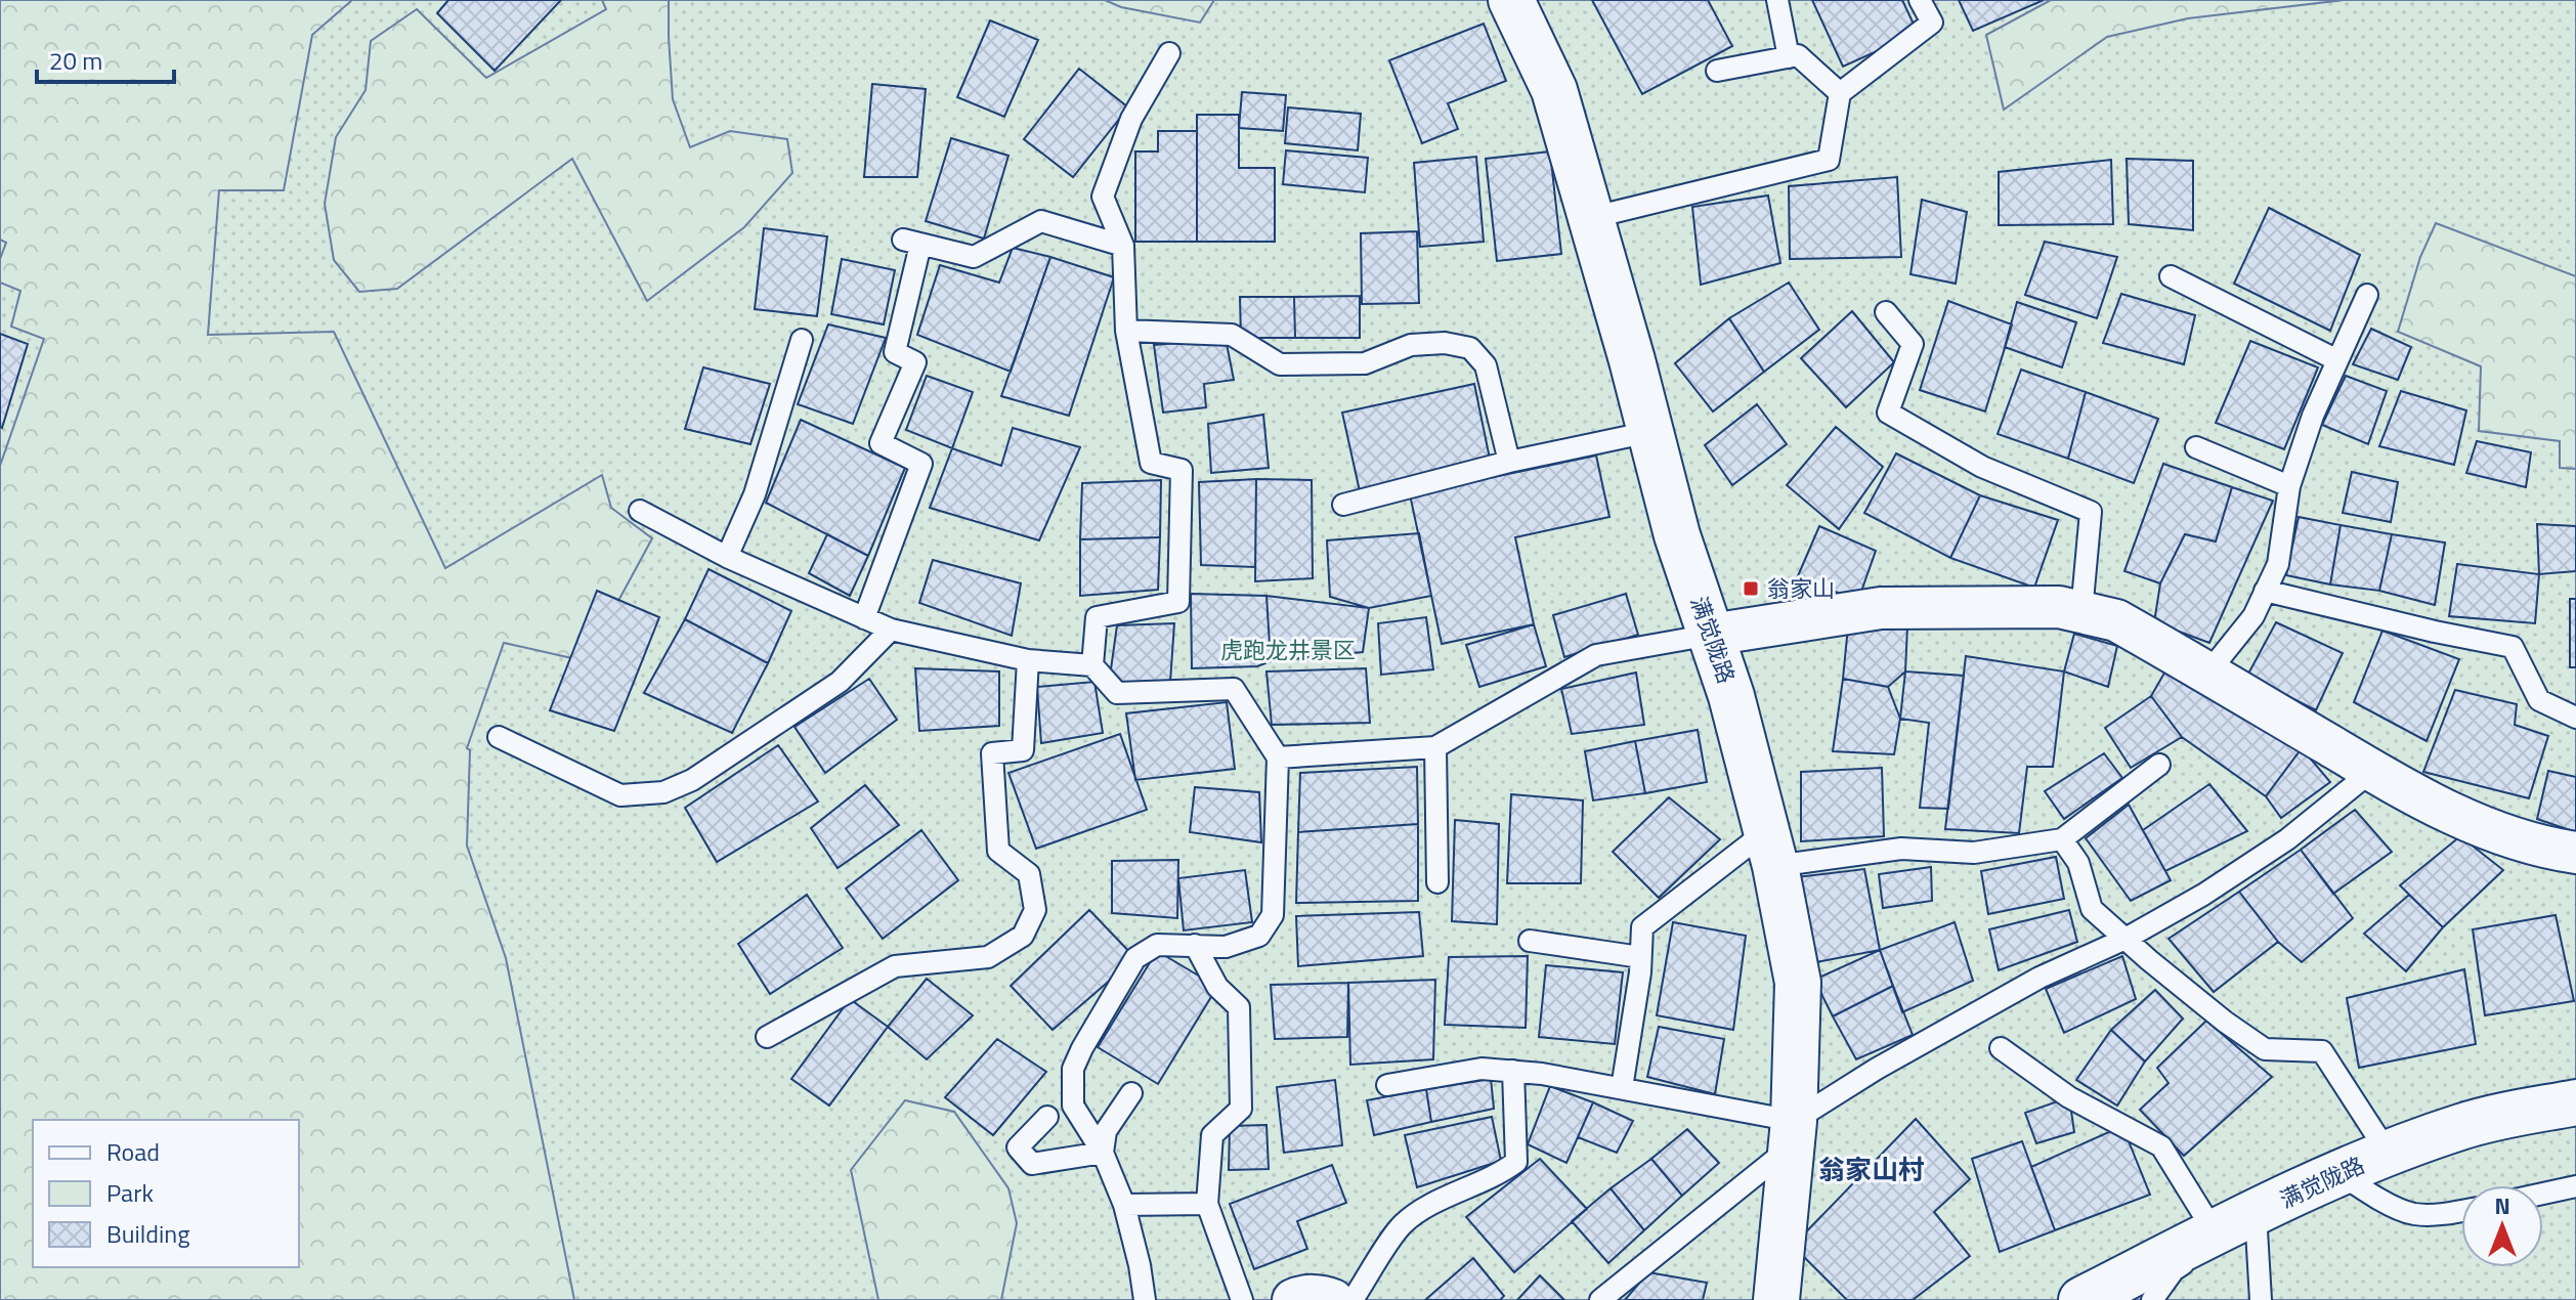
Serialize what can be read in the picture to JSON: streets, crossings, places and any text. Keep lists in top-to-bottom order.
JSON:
{
  "streets": {
    "street": ["满觉陇路"]
  },
  "districts": ["翁家山村"],
  "parks": ["虎跑龙井景区"],
  "places": {
    "transit": ["翁家山"]
  },
  "legend": ["Road", "Park", "Building"],
  "scale_bar": "20 m",
  "north": "top"
}
